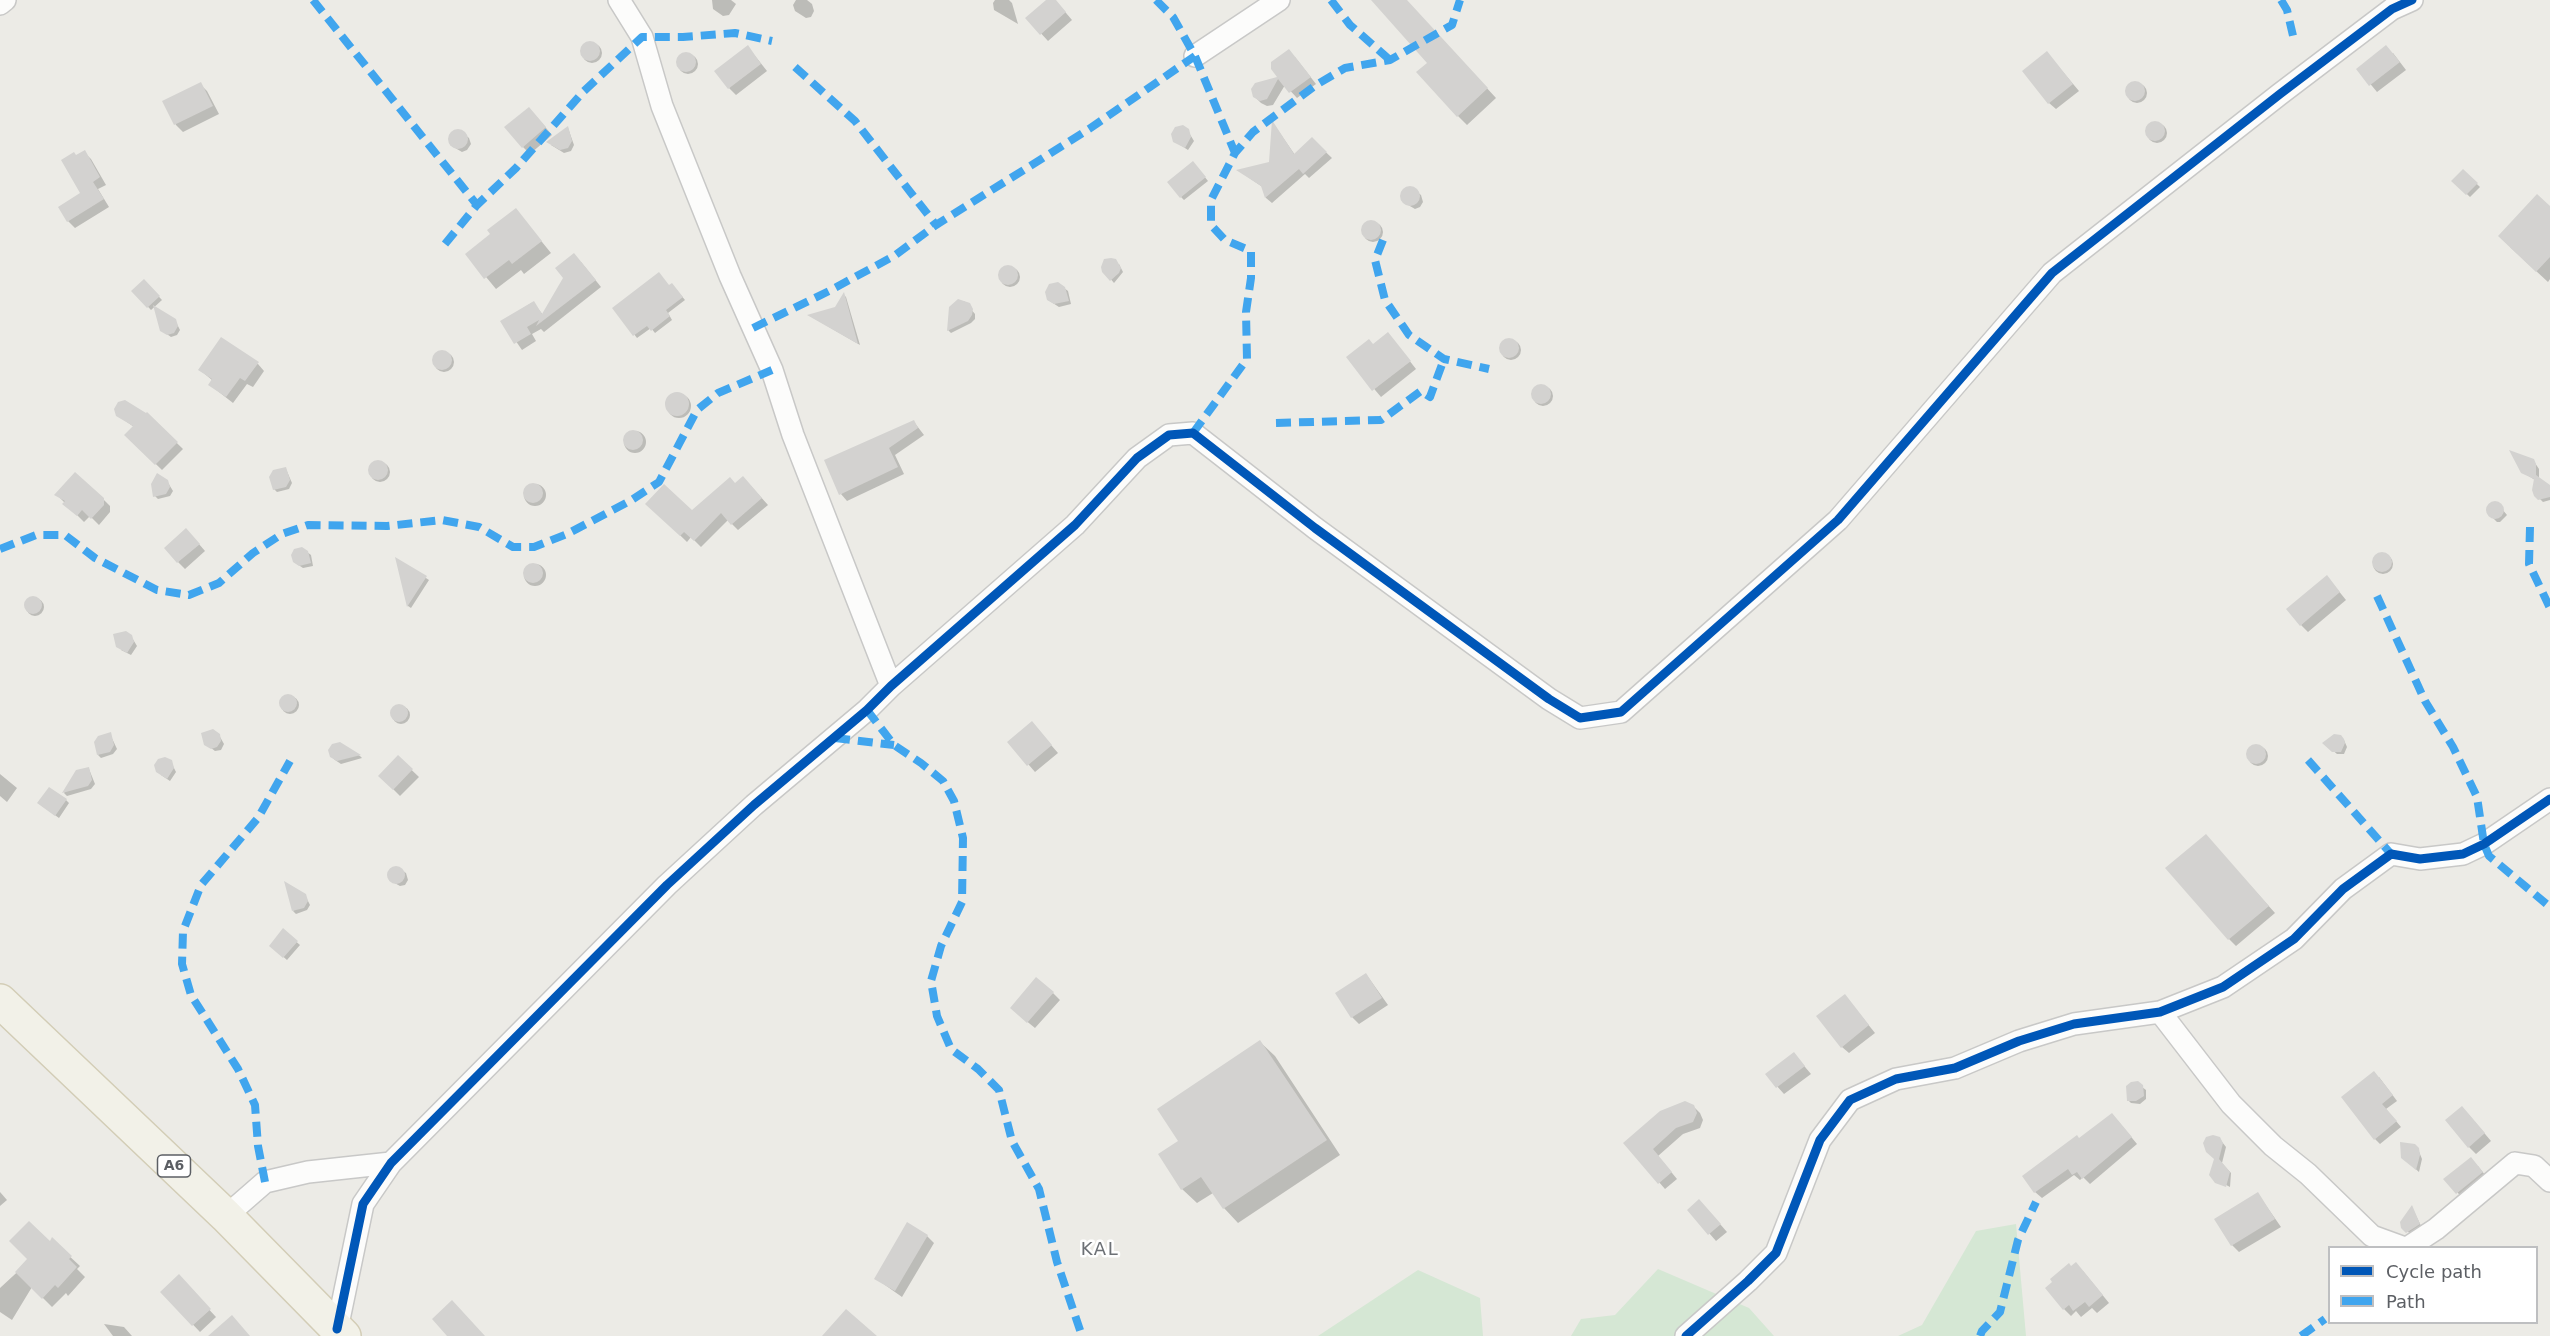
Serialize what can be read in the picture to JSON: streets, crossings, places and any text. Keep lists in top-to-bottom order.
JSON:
{
  "streets": {
    "main road": ["A6"]
  },
  "districts": ["KAL"],
  "legend": ["Cycle path", "Path"]
}
